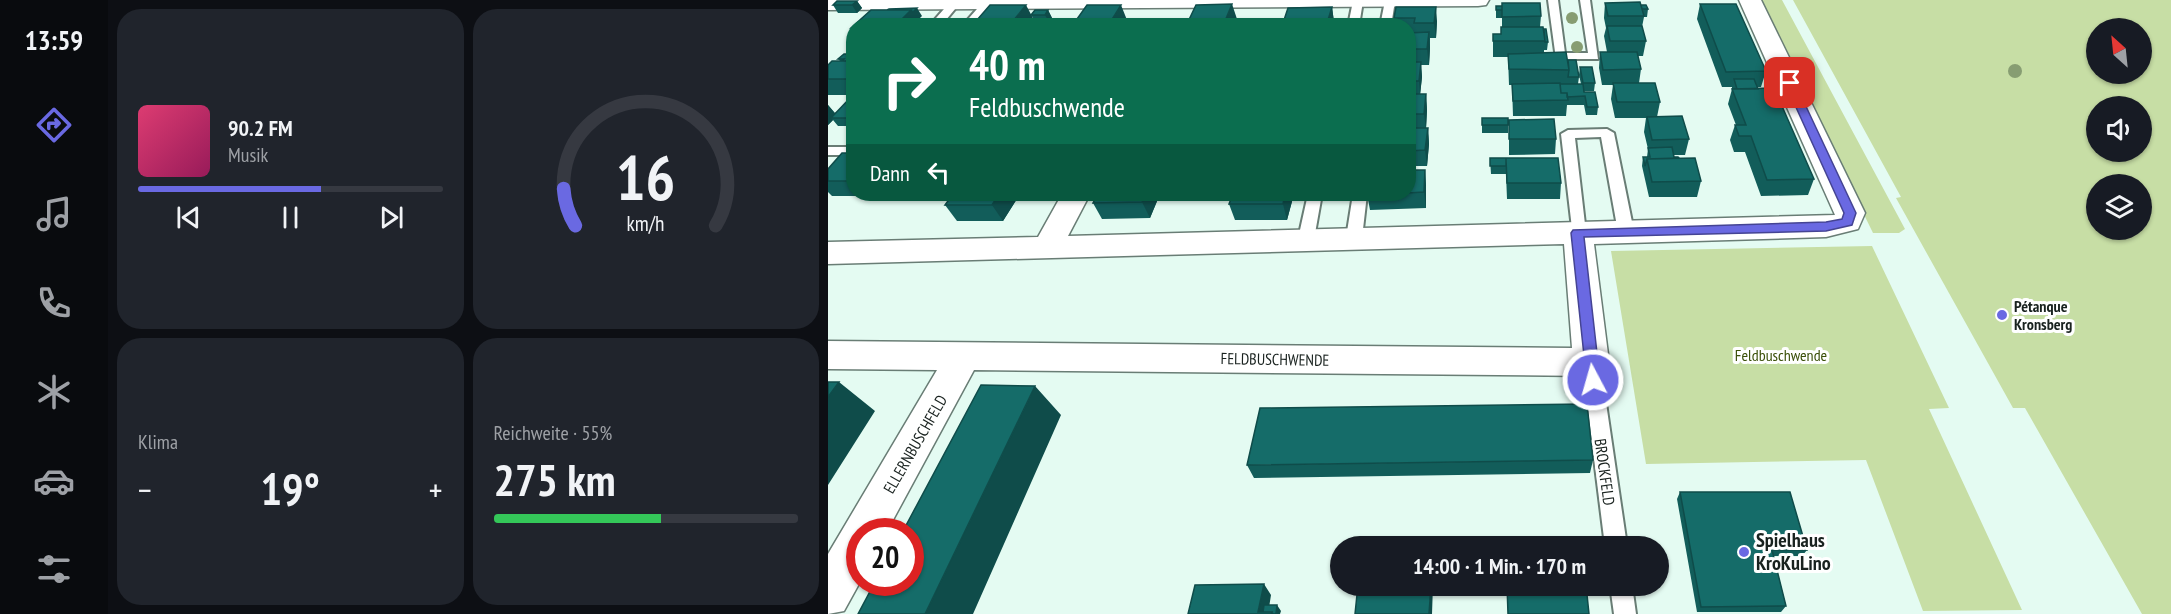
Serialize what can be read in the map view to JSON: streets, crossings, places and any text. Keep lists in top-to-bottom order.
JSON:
{
  "streets": {
    "street": ["FELDBUSCHWENDE", "ELLERNBUSCHFELD"],
    "lane": ["BROCKFELD"]
  },
  "crossings": [
    ["FELDBUSCHWENDE", "ELLERNBUSCHFELD"],
    ["FELDBUSCHWENDE", "BROCKFELD"]
  ],
  "parks": ["Feldbuschwende"],
  "places": ["Pétanque Kronsberg", "Spielhaus KroKuLino"],
  "north": "top left",
  "page": {
    "tabs": "13:59",
    "turn": ["40 m", "Feldbuschwende"],
    "song": ["90.2 FM", "Musik"],
    "then": "Dann",
    "tile": [
      "Klima",
      ["Reichweite · 55%", "275 km"]
    ],
    "heat": ["−", "19°", "+"],
    "limit": "20",
    "trip": "14:00 · 1 Min. · 170 m",
    "gauge": ["16", "km/h"]
  }
}
